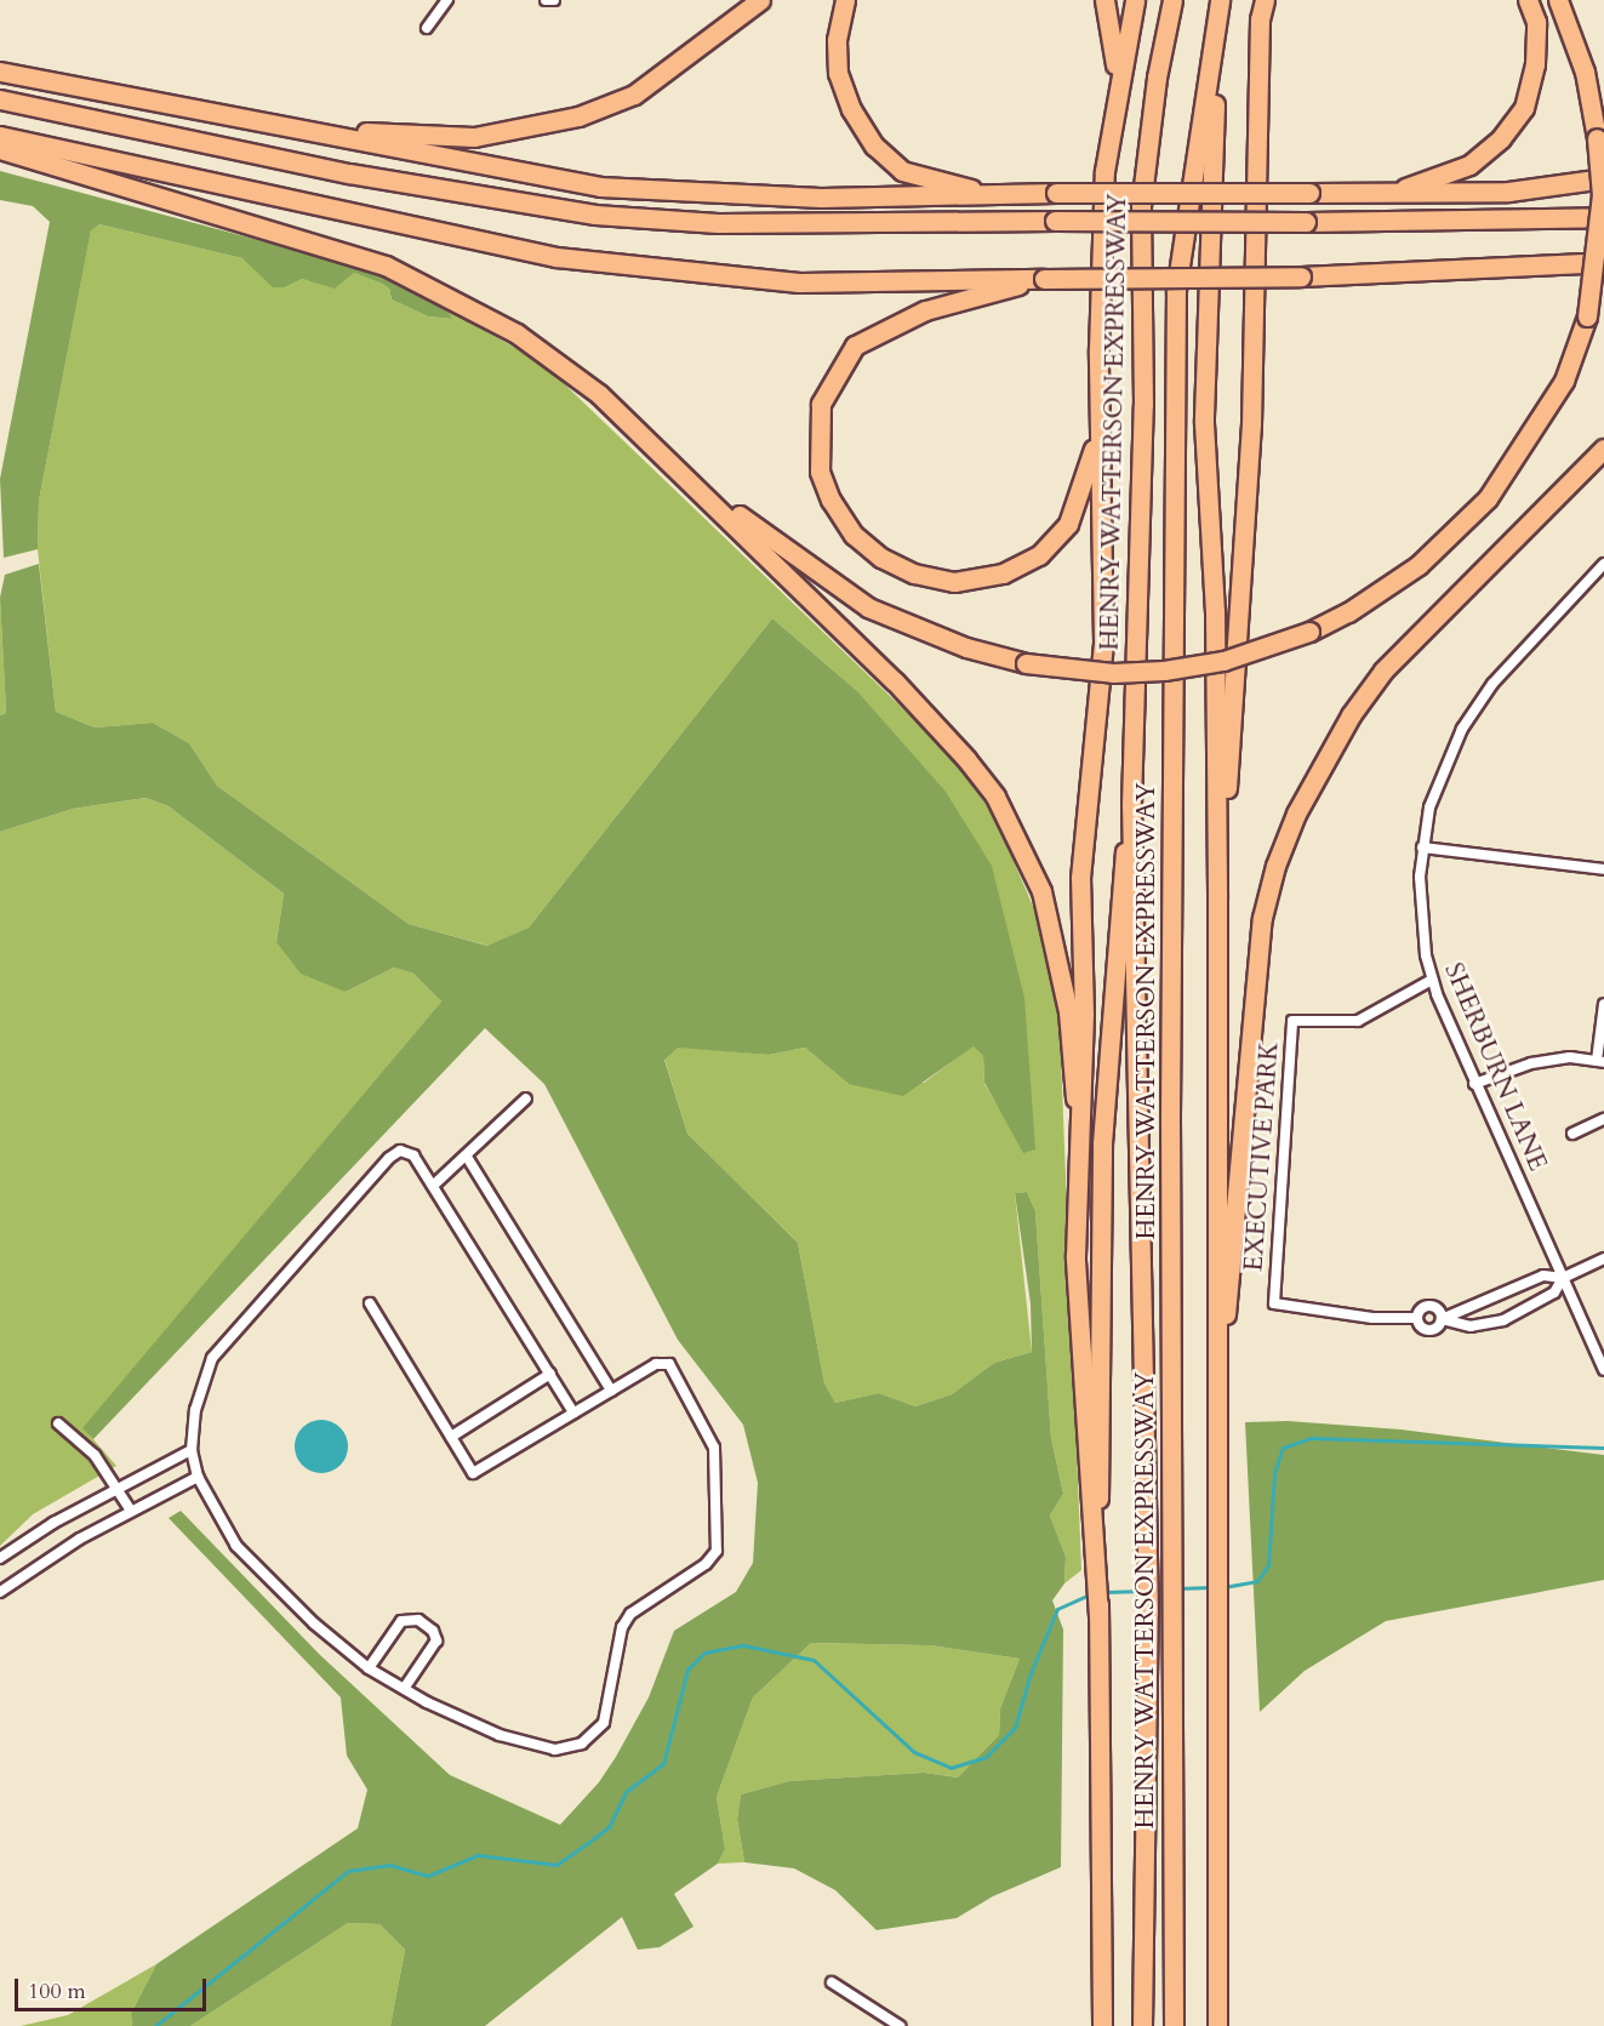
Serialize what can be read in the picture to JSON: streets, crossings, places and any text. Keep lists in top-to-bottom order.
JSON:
{
  "streets": {
    "highway": ["HENRY WATTERSON EXPRESSWAY"],
    "street": ["SHERBURN LANE", "EXECUTIVE PARK"]
  },
  "crossings": [
    ["SHERBURN LANE", "EXECUTIVE PARK"]
  ],
  "scale_bar": "100 m"
}
